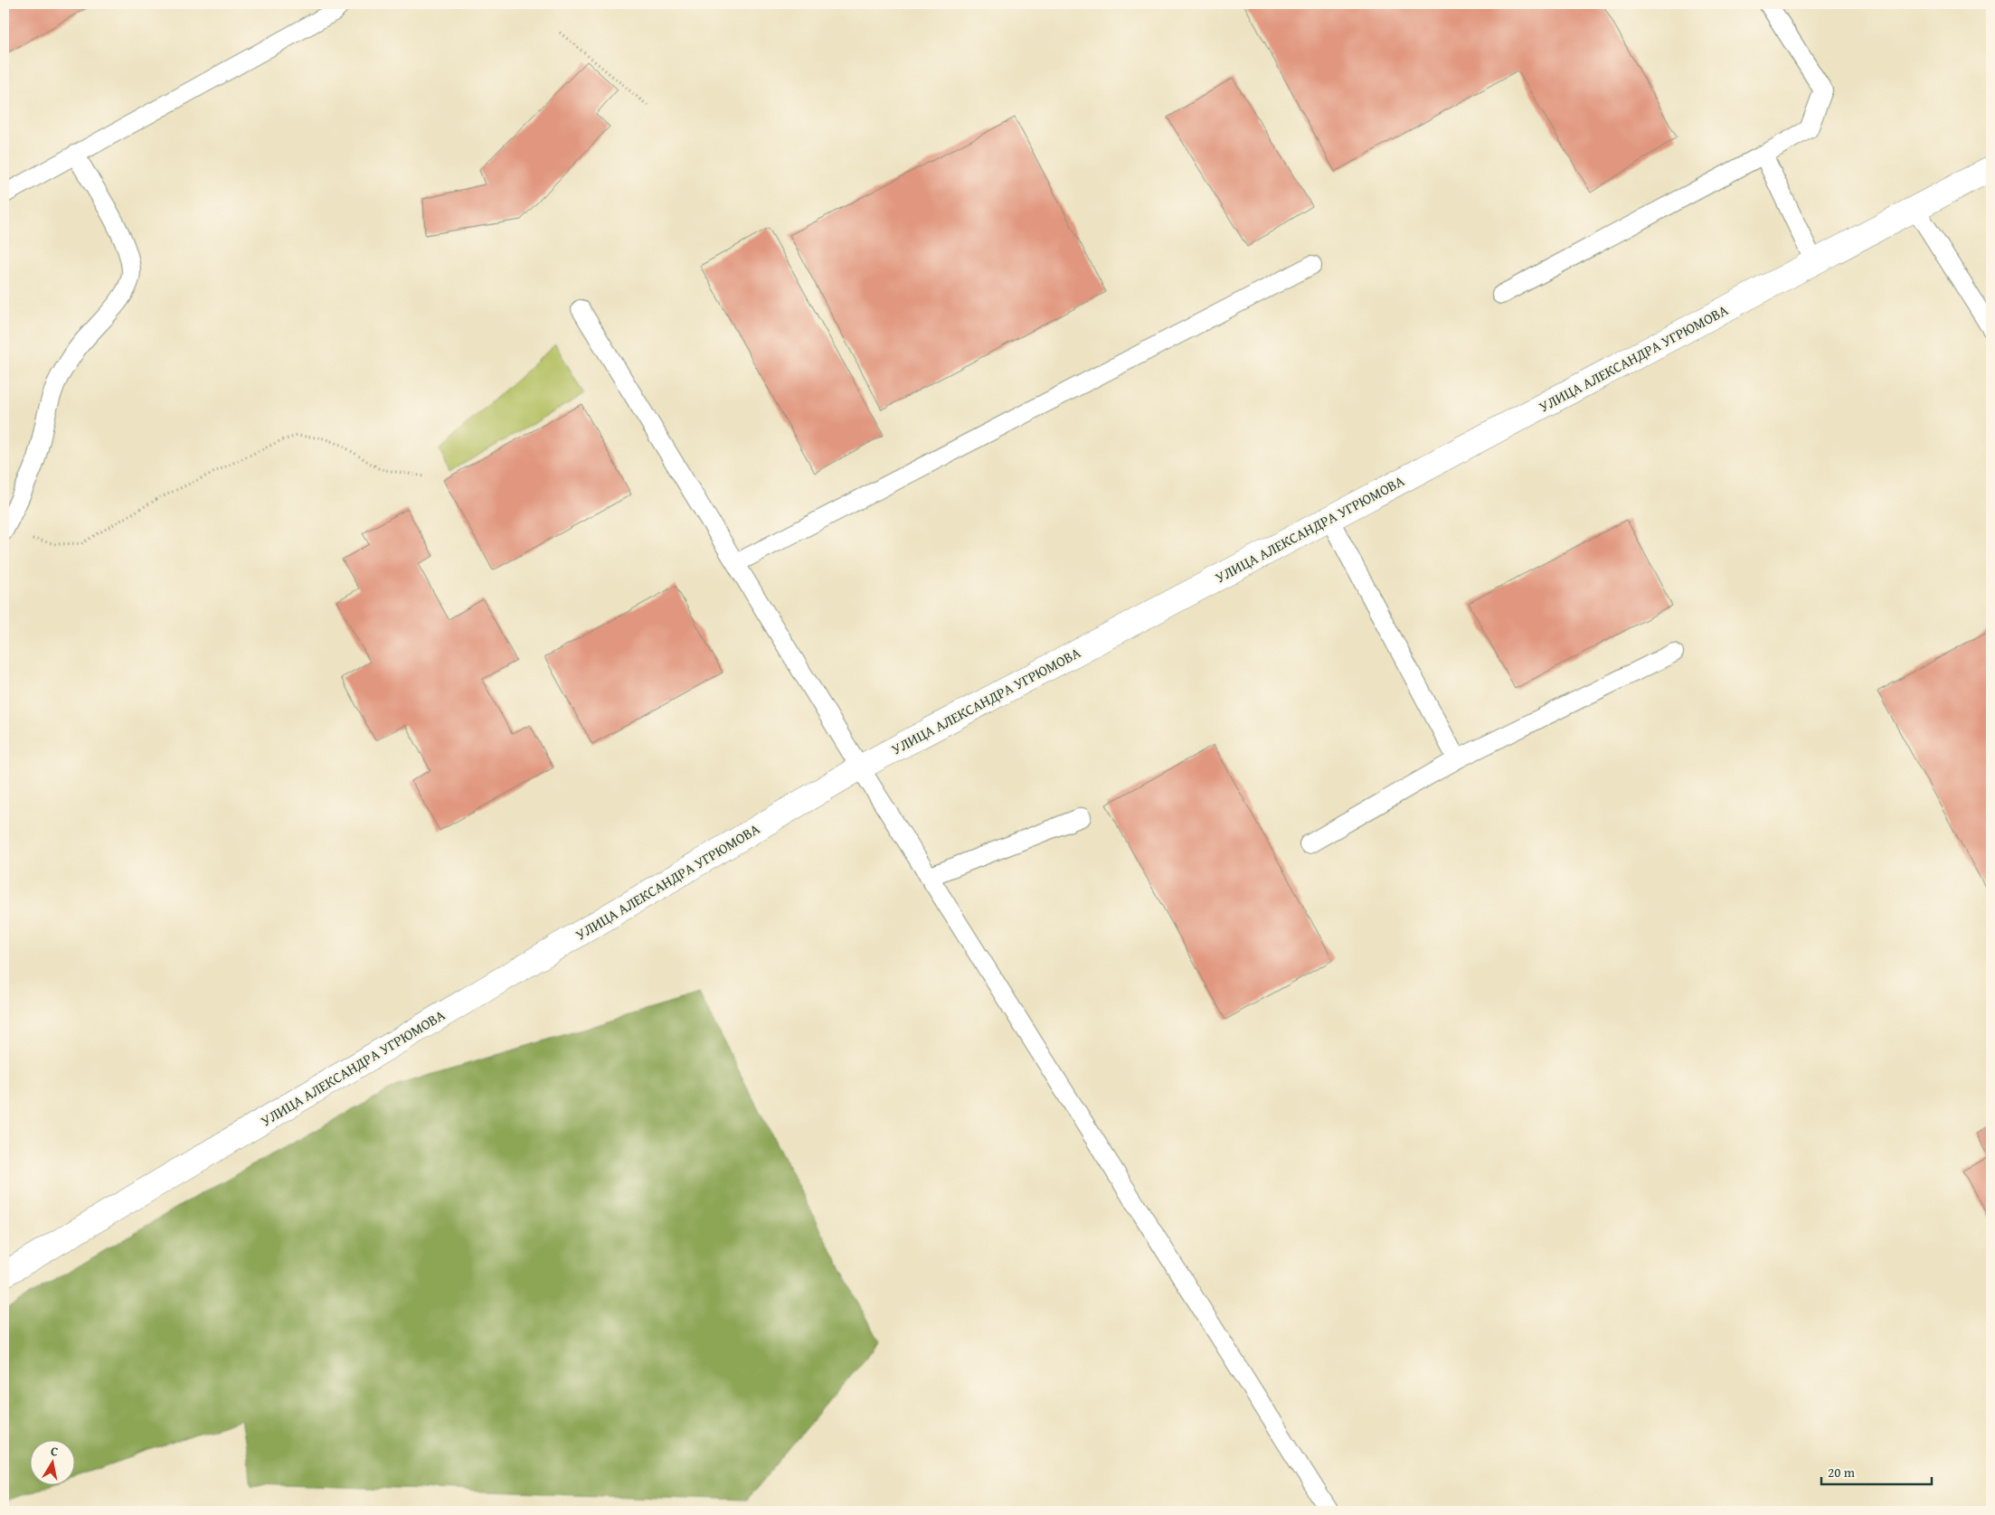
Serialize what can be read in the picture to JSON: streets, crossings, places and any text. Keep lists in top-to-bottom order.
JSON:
{
  "streets": {
    "street": ["УЛИЦА АЛЕКСАНДРА УГРЮМОВА"]
  },
  "scale_bar": "20 m",
  "north": "top"
}
